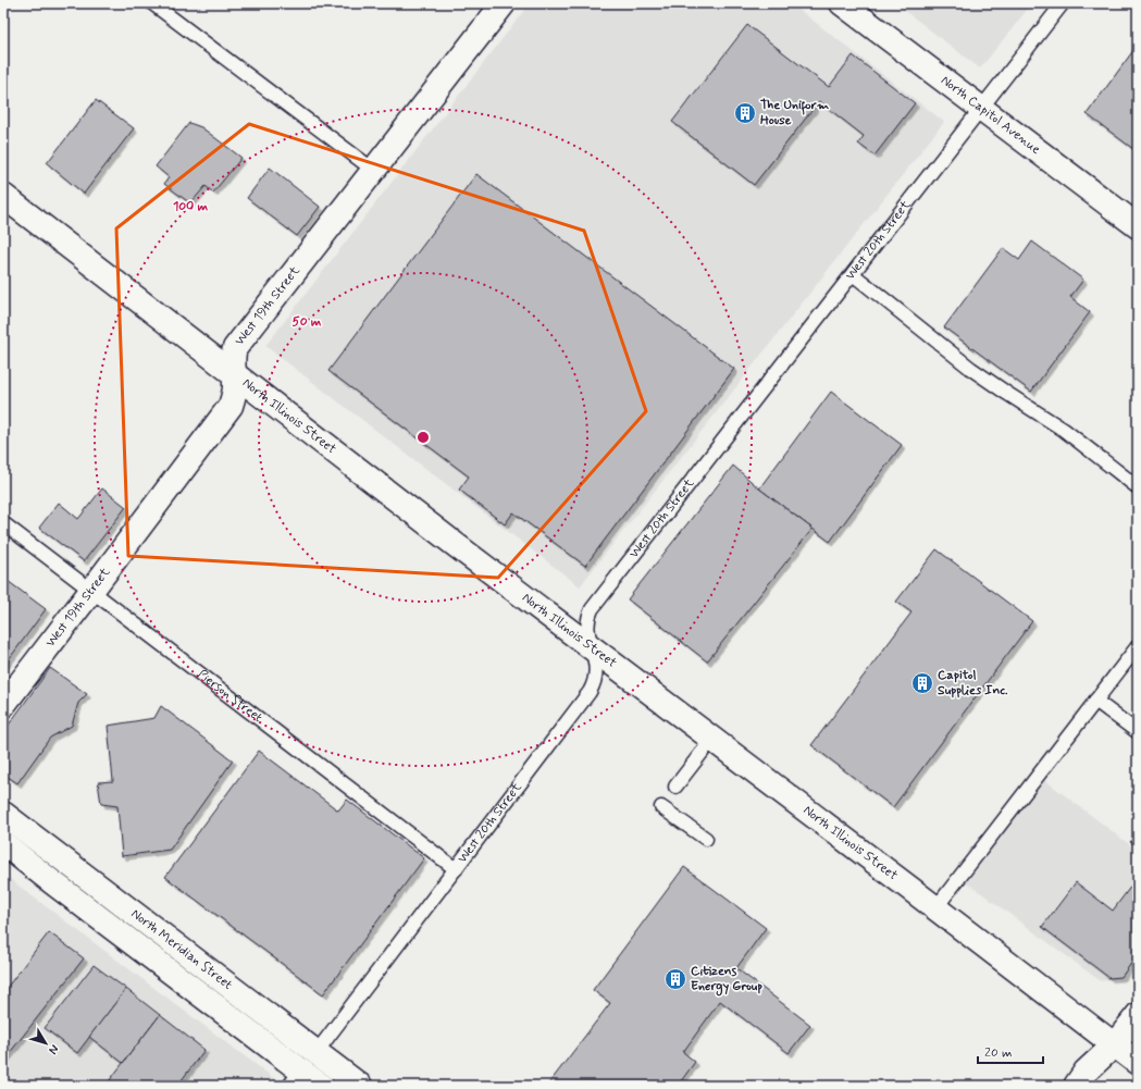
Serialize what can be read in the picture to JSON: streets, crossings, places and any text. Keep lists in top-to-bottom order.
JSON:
{
  "streets": {
    "main road": [
      "North Capitol Avenue",
      "West 19th Street",
      "North Illinois Street",
      "North Meridian Street"
    ],
    "lane": ["West 20th Street", "Pierson Street"]
  },
  "crossings": [
    ["North Capitol Avenue", "West 20th Street"],
    ["West 20th Street", "North Illinois Street"],
    ["West 20th Street", "Pierson Street"],
    ["West 20th Street", "North Meridian Street"],
    ["West 19th Street", "North Illinois Street"],
    ["West 19th Street", "Pierson Street"]
  ],
  "places": {
    "building": ["The Uniform House", "Capitol Supplies Inc.", "Citizens Energy Group"]
  },
  "scale_bar": "20 m",
  "north": "bottom right",
  "rings": ["100 m", "50 m"]
}
